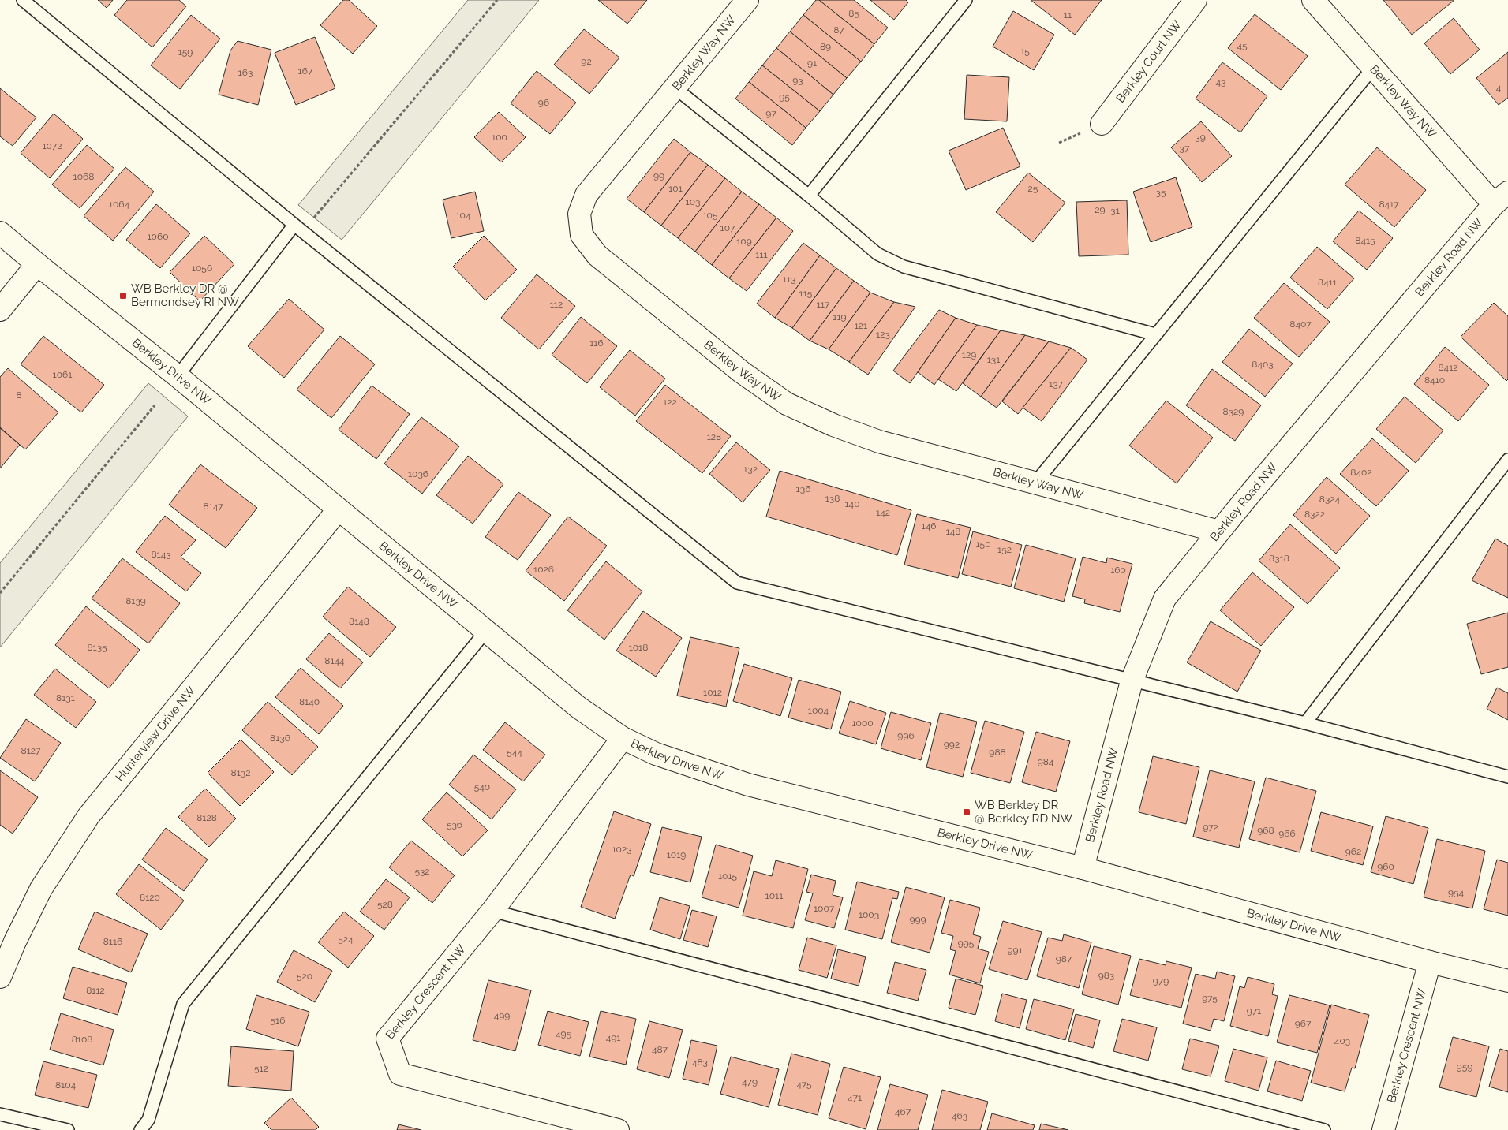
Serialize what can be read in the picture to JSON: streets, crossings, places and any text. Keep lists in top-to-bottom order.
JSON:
{
  "streets": {
    "street": [
      "Berkley Way NW",
      "Berkley Court NW",
      "Berkley Road NW",
      "Berkley Drive NW",
      "Hunterview Drive NW",
      "Berkley Crescent NW"
    ]
  },
  "crossings": [
    ["Berkley Way NW", "Berkley Road NW"],
    ["Berkley Road NW", "Berkley Drive NW"],
    ["Berkley Drive NW", "Hunterview Drive NW"],
    ["Berkley Drive NW", "Berkley Crescent NW"]
  ],
  "places": {
    "transit": ["WB Berkley DR @ Bermondsey RI NW", "WB Berkley DR @ Berkley RD NW"]
  },
  "house_numbers": [
    "85",
    "11",
    "87",
    "45",
    "89",
    "15",
    "159",
    "92",
    "91",
    "167",
    "163",
    "93",
    "43",
    "4",
    "95",
    "96",
    "97",
    "100",
    "39",
    "1072",
    "37",
    "99",
    "1068",
    "101",
    "25",
    "35",
    "103",
    "1064",
    "8417",
    "29",
    "31",
    "104",
    "105",
    "107",
    "1060",
    "8415",
    "109",
    "111",
    "1056",
    "113",
    "8411",
    "115",
    "112",
    "117",
    "119",
    "8407",
    "121",
    "123",
    "116",
    "129",
    "131",
    "8403",
    "8412",
    "1061",
    "8410",
    "137",
    "8",
    "122",
    "8329",
    "128",
    "132",
    "8402",
    "1036",
    "136",
    "138",
    "8324",
    "140",
    "8147",
    "142",
    "8322",
    "146",
    "148",
    "150",
    "152",
    "8143",
    "8318",
    "1026",
    "160",
    "8139",
    "8148",
    "8135",
    "1018",
    "8144",
    "1012",
    "8131",
    "8140",
    "1004",
    "1000",
    "996",
    "8136",
    "992",
    "8127",
    "544",
    "988",
    "984",
    "8132",
    "540",
    "8128",
    "536",
    "972",
    "968",
    "966",
    "1023",
    "962",
    "1019",
    "960",
    "532",
    "1015",
    "954",
    "1011",
    "8120",
    "528",
    "1007",
    "1003",
    "999",
    "524",
    "8116",
    "995",
    "991",
    "987",
    "983",
    "520",
    "979",
    "8112",
    "975",
    "971",
    "499",
    "516",
    "967",
    "495",
    "491",
    "8108",
    "403",
    "487",
    "483",
    "959",
    "512",
    "479",
    "475",
    "8104",
    "471",
    "467",
    "463"
  ]
}
